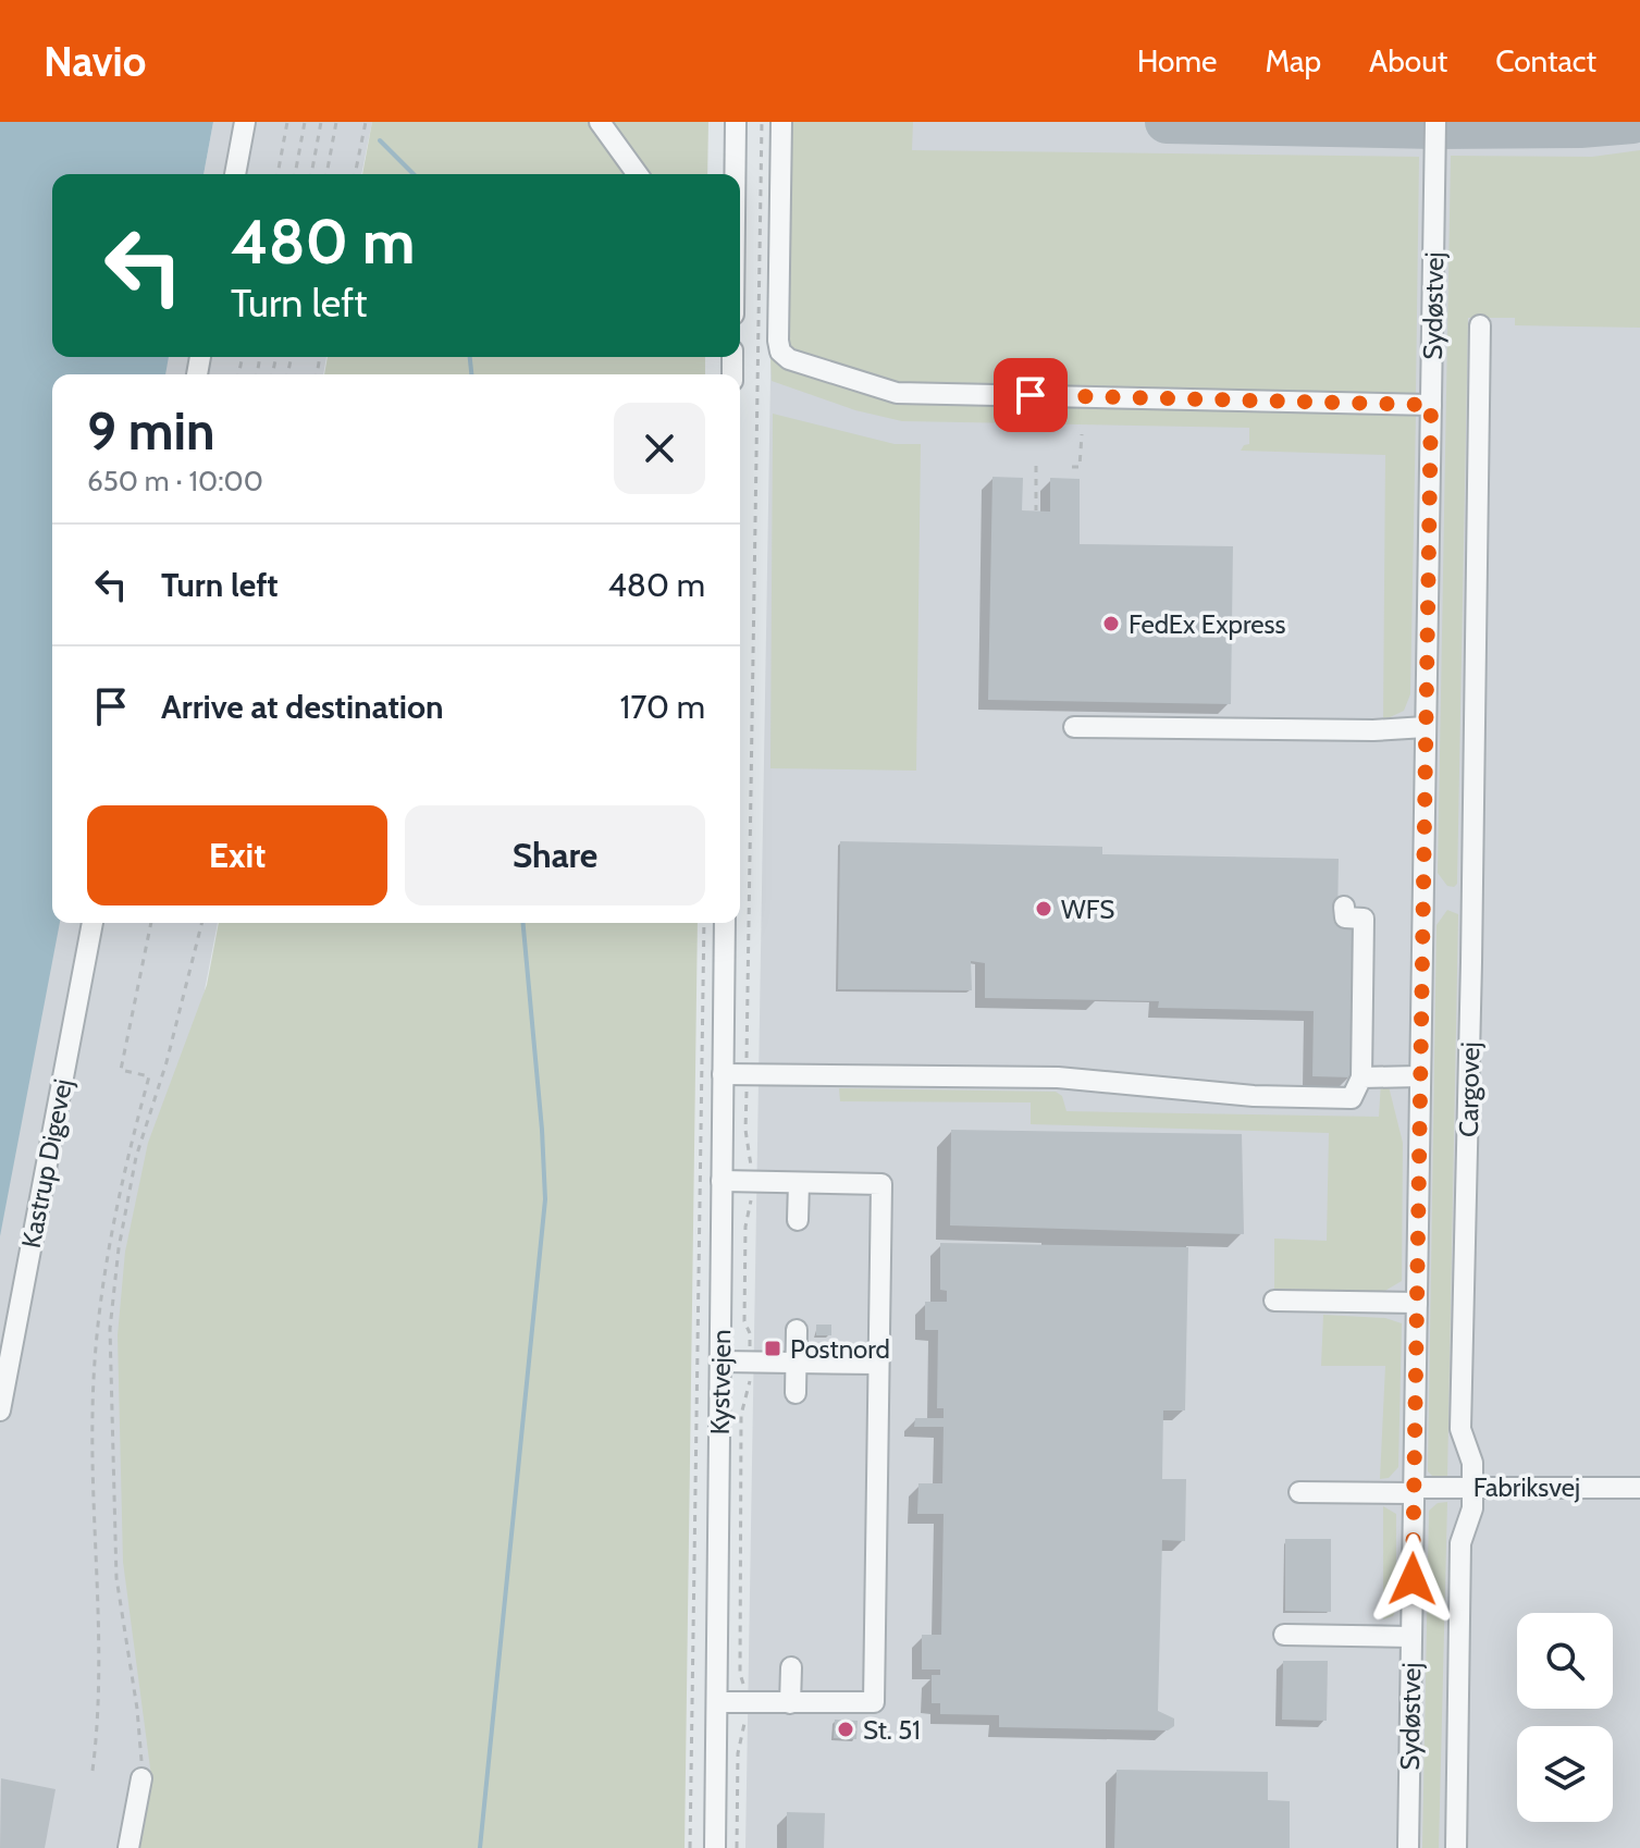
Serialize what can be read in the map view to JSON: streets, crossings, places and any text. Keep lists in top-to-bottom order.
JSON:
{
  "streets": {
    "street": [
      "Sydøstvej",
      "Cargovej",
      "Kastrup Digevej",
      "Kystvejen",
      "Fabriksvej"
    ]
  },
  "crossings": [
    ["Sydøstvej", "Fabriksvej"],
    ["Cargovej", "Fabriksvej"]
  ],
  "places": {
    "other": ["FedEx Express", "WFS", "St. 51"],
    "transit": ["Postnord"]
  },
  "page": {
    "header": "Navio",
    "nav": [
      "Home",
      "Map",
      "About",
      "Contact"
    ],
    "turn": ["480 m", "Turn left"],
    "heading": ["9 min", "650 m · 10:00"],
    "list": [
      {
        "name": "Turn left",
        "value": "480 m"
      },
      {
        "name": "Arrive at destination",
        "value": "170 m"
      }
    ],
    "buttons": ["Exit", "Share"]
  }
}
